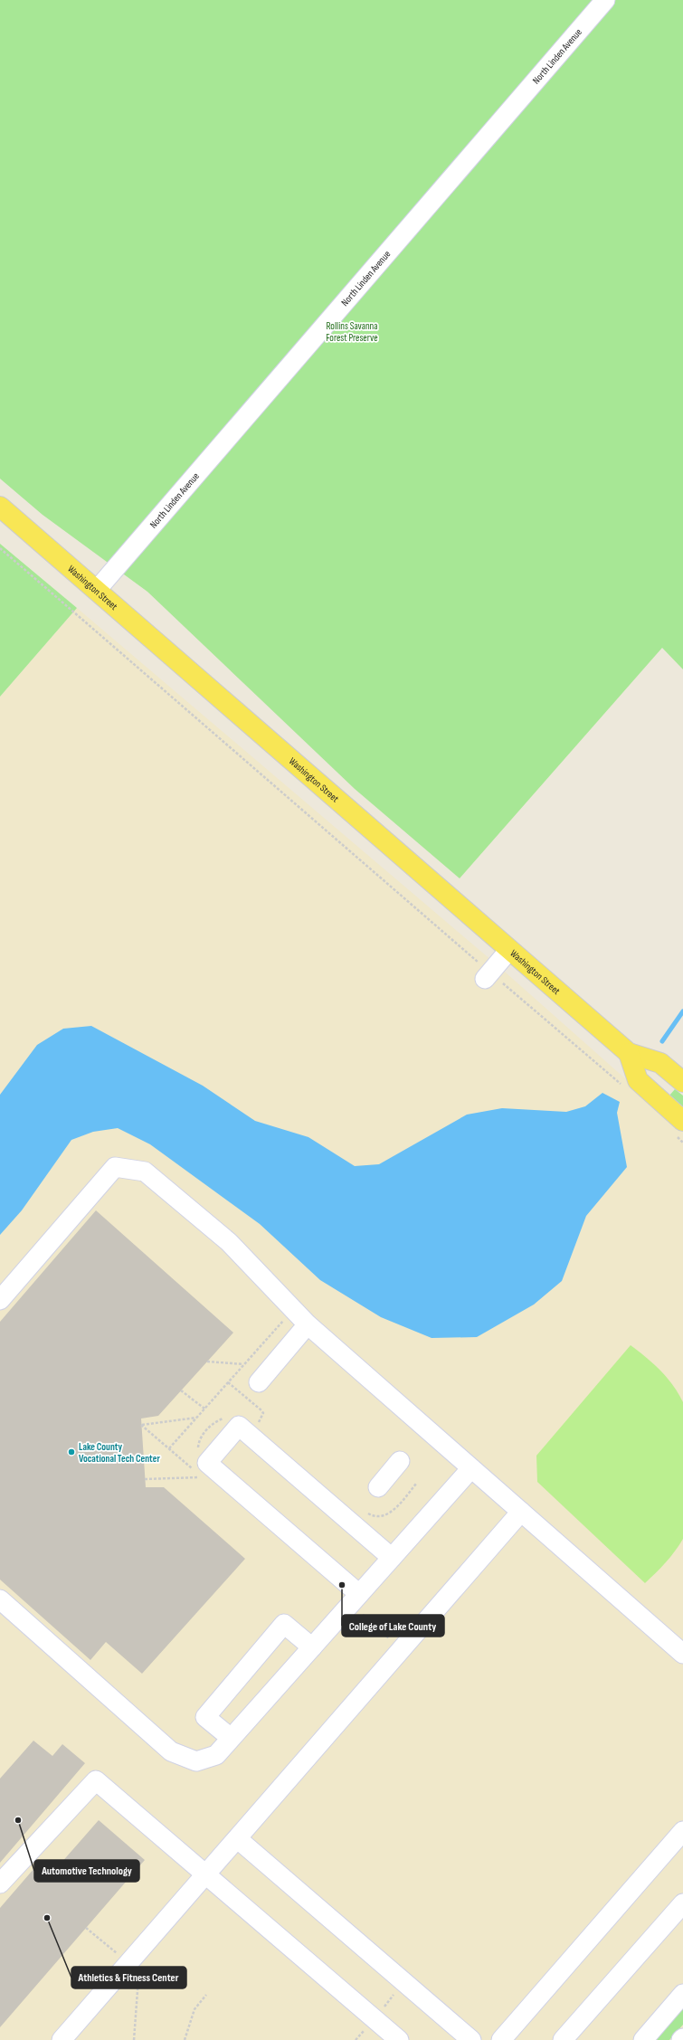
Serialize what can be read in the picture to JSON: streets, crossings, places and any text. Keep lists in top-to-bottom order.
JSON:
{
  "streets": {
    "main road": ["Washington Street"],
    "street": ["North Linden Avenue"]
  },
  "crossings": [
    ["North Linden Avenue", "Washington Street"]
  ],
  "parks": ["Rollins Savanna Forest Preserve"],
  "places": [
    "Lake County Vocational Tech Center",
    "College of Lake County",
    "Automotive Technology",
    "Athletics & Fitness Center"
  ]
}
